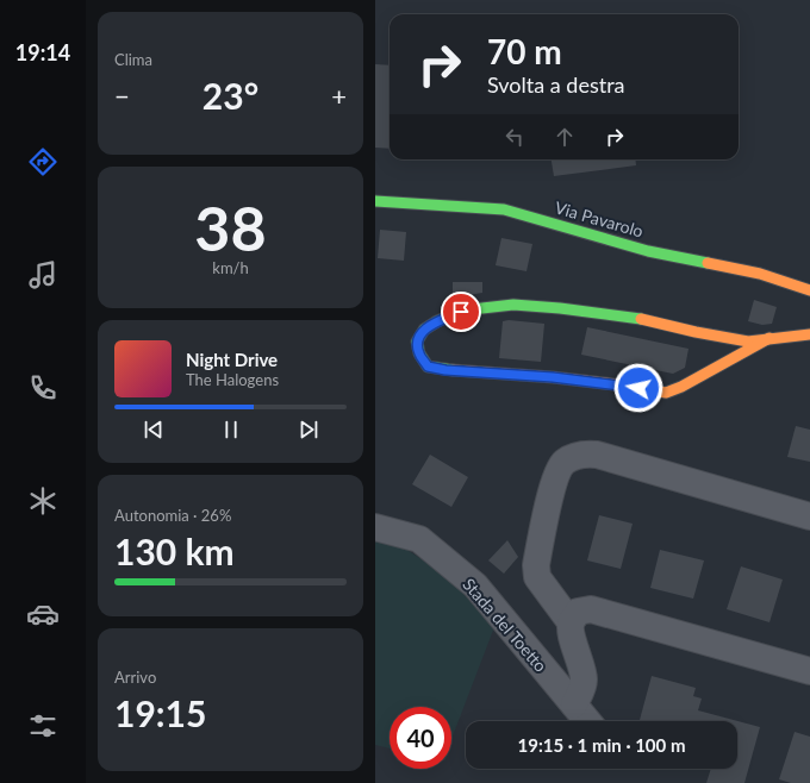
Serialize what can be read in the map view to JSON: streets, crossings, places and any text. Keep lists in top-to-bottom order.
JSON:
{
  "streets": {
    "street": ["Via Pavarolo", "Stada del Toetto"]
  },
  "page": {
    "tabs": "19:14",
    "tile": [
      "Clima",
      ["38", "km/h"],
      ["Autonomia · 26%", "130 km"],
      ["Arrivo", "19:15"]
    ],
    "turn": ["70 m", "Svolta a destra"],
    "heat": ["−", "23°", "+"],
    "song": ["Night Drive", "The Halogens"],
    "limit": "40",
    "trip": "19:15 · 1 min · 100 m"
  }
}
